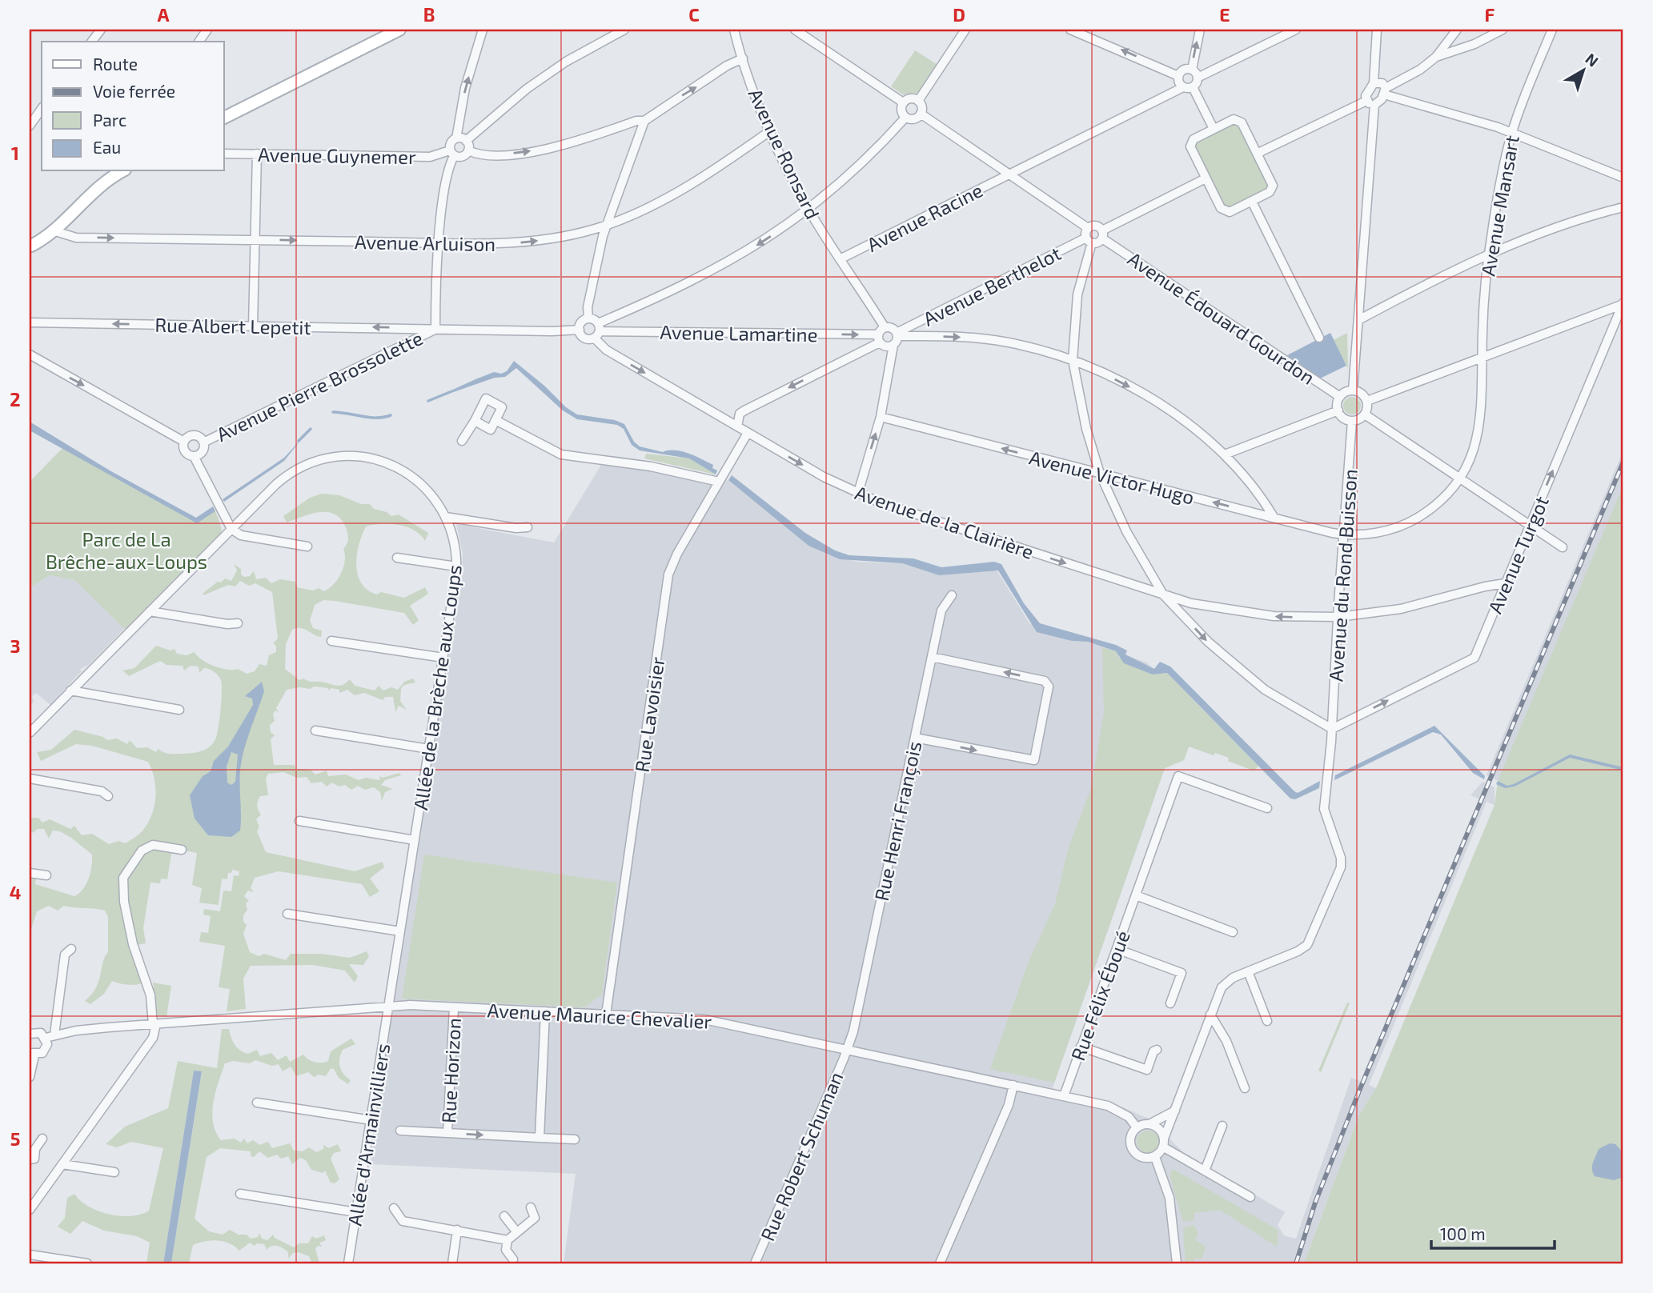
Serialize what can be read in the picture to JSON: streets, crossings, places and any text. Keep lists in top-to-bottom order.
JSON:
{
  "streets": {
    "street": [
      "Avenue Ronsard",
      "Avenue Guynemer",
      "Avenue Mansart",
      "Avenue Racine",
      "Avenue Arluison",
      "Avenue Berthelot",
      "Avenue Édouard Gourdon",
      "Rue Albert Lepetit",
      "Avenue Lamartine",
      "Avenue Pierre Brossolette",
      "Avenue Victor Hugo",
      "Avenue de la Clairière",
      "Avenue Turgot",
      "Avenue du Rond Buisson",
      "Allée de la Brèche aux Loups",
      "Rue Lavoisier",
      "Rue Henri François",
      "Rue Félix Éboué",
      "Avenue Maurice Chevalier",
      "Rue Horizon",
      "Allée d'Armainvilliers",
      "Rue Robert Schuman"
    ]
  },
  "crossings": [
    ["Avenue Ronsard", "Avenue Racine"],
    ["Avenue Ronsard", "Avenue Arluison"],
    ["Avenue Ronsard", "Avenue Berthelot"],
    ["Avenue Ronsard", "Avenue Lamartine"],
    ["Avenue Mansart", "Avenue Victor Hugo"],
    ["Avenue Berthelot", "Avenue Édouard Gourdon"],
    ["Avenue Berthelot", "Avenue Lamartine"],
    ["Avenue Édouard Gourdon", "Avenue du Rond Buisson"],
    ["Rue Albert Lepetit", "Avenue Pierre Brossolette"],
    ["Avenue Lamartine", "Avenue de la Clairière"],
    ["Avenue Victor Hugo", "Avenue du Rond Buisson"],
    ["Avenue de la Clairière", "Avenue Turgot"],
    ["Avenue de la Clairière", "Avenue du Rond Buisson"],
    ["Avenue de la Clairière", "Rue Lavoisier"],
    ["Avenue Turgot", "Avenue du Rond Buisson"],
    ["Avenue du Rond Buisson", "Avenue Maurice Chevalier"],
    ["Allée de la Brèche aux Loups", "Avenue Maurice Chevalier"],
    ["Allée de la Brèche aux Loups", "Allée d'Armainvilliers"],
    ["Rue Lavoisier", "Avenue Maurice Chevalier"],
    ["Rue Henri François", "Avenue Maurice Chevalier"],
    ["Rue Henri François", "Rue Robert Schuman"],
    ["Rue Félix Éboué", "Avenue Maurice Chevalier"],
    ["Avenue Maurice Chevalier", "Rue Horizon"],
    ["Avenue Maurice Chevalier", "Allée d'Armainvilliers"],
    ["Avenue Maurice Chevalier", "Rue Robert Schuman"]
  ],
  "one_way": [
    "Avenue Arluison",
    "Rue Albert Lepetit",
    "Avenue Lamartine",
    "Avenue Victor Hugo",
    "Avenue Turgot"
  ],
  "parks": ["Parc de La Brêche-aux-Loups"],
  "legend": [
    "Route",
    "Voie ferrée",
    "Parc",
    "Eau"
  ],
  "scale_bar": "100 m",
  "north": "top right",
  "grid": {
    "columns": [
      "A",
      "B",
      "C",
      "D",
      "E",
      "F"
    ],
    "rows": [
      "1",
      "2",
      "3",
      "4",
      "5"
    ]
  }
}
